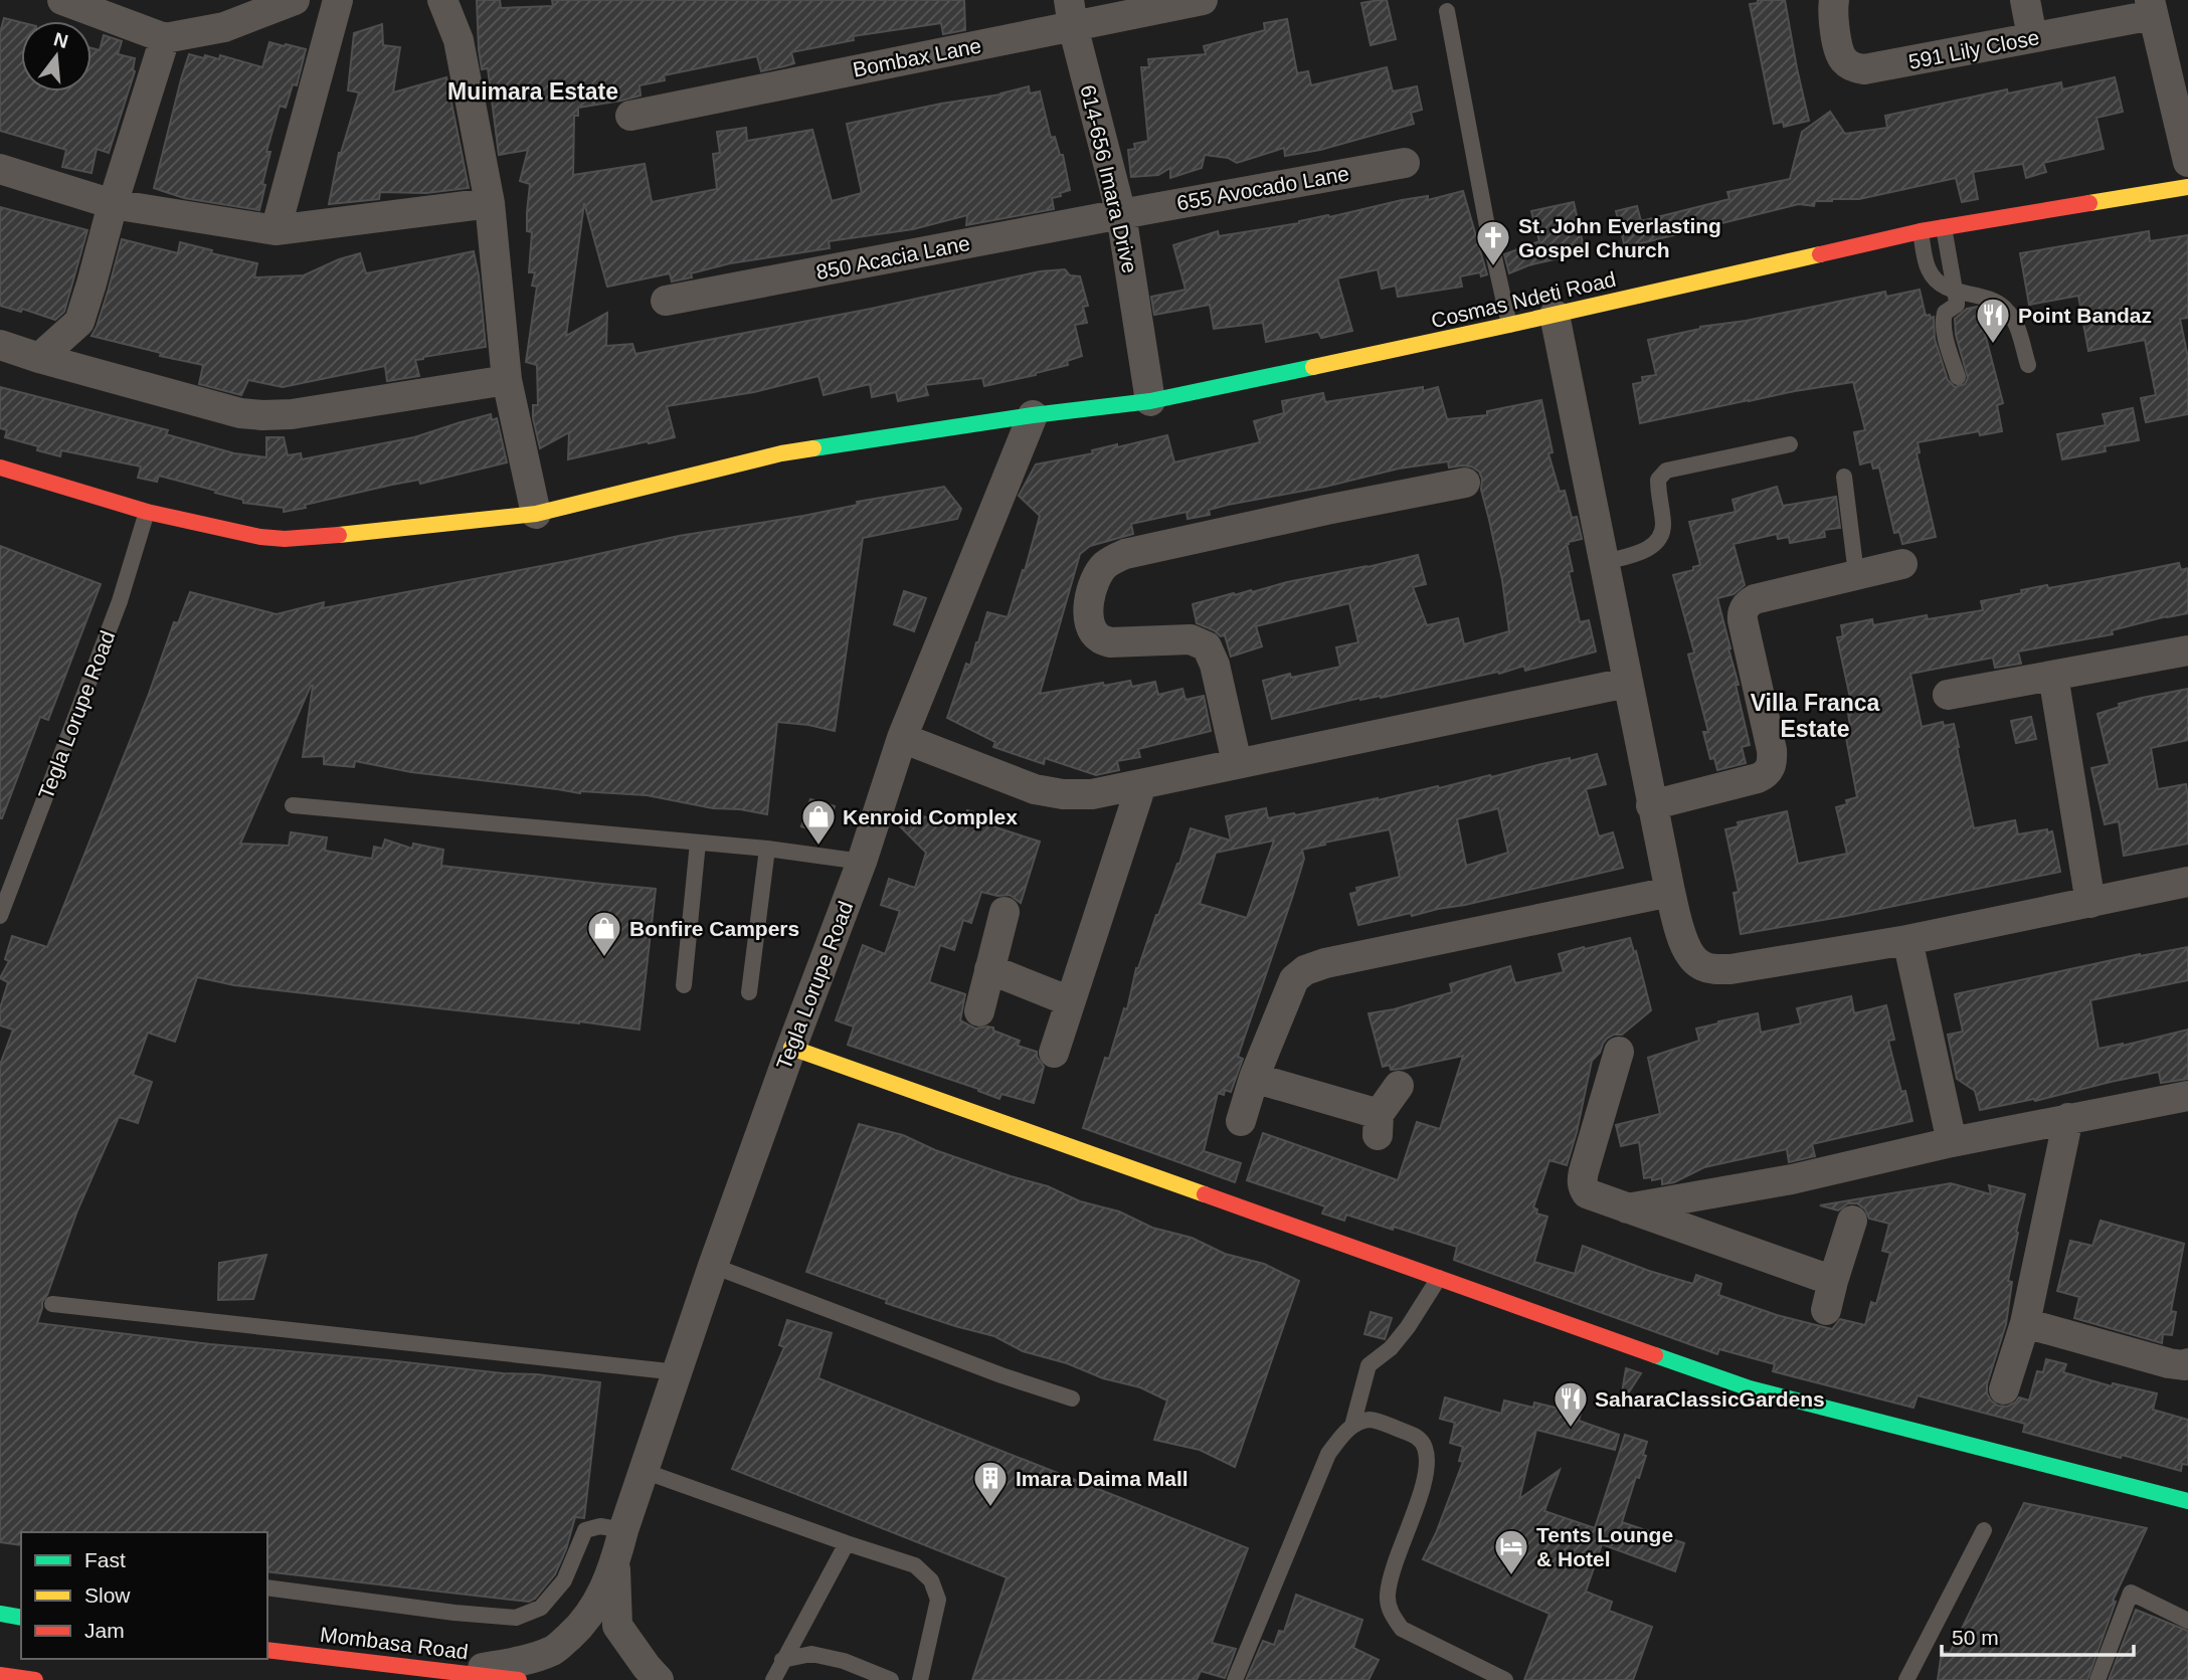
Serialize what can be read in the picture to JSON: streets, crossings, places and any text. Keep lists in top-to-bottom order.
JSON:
{
  "streets": {
    "main road": ["Cosmas Ndeti Road", "Mombasa Road"],
    "street": [
      "591 Lily Close",
      "Bombax Lane",
      "614-656 Imara Drive",
      "655 Avocado Lane",
      "850 Acacia Lane",
      "Tegla Lorupe Road"
    ]
  },
  "crossings": [
    ["Bombax Lane", "614-656 Imara Drive"],
    ["614-656 Imara Drive", "655 Avocado Lane"],
    ["614-656 Imara Drive", "850 Acacia Lane"],
    ["614-656 Imara Drive", "Cosmas Ndeti Road"],
    ["655 Avocado Lane", "850 Acacia Lane"],
    ["Cosmas Ndeti Road", "Tegla Lorupe Road"],
    ["Tegla Lorupe Road", "Mombasa Road"]
  ],
  "districts": ["Muimara Estate", "Villa Franca Estate"],
  "places": {
    "church": ["St. John Everlasting Gospel Church"],
    "restaurant": ["Point Bandaz", "SaharaClassicGardens"],
    "shop": ["Kenroid Complex", "Bonfire Campers"],
    "building": ["Imara Daima Mall"],
    "hotel": ["Tents Lounge & Hotel"]
  },
  "legend": ["Fast", "Slow", "Jam"],
  "scale_bar": "50 m",
  "north": "top"
}
